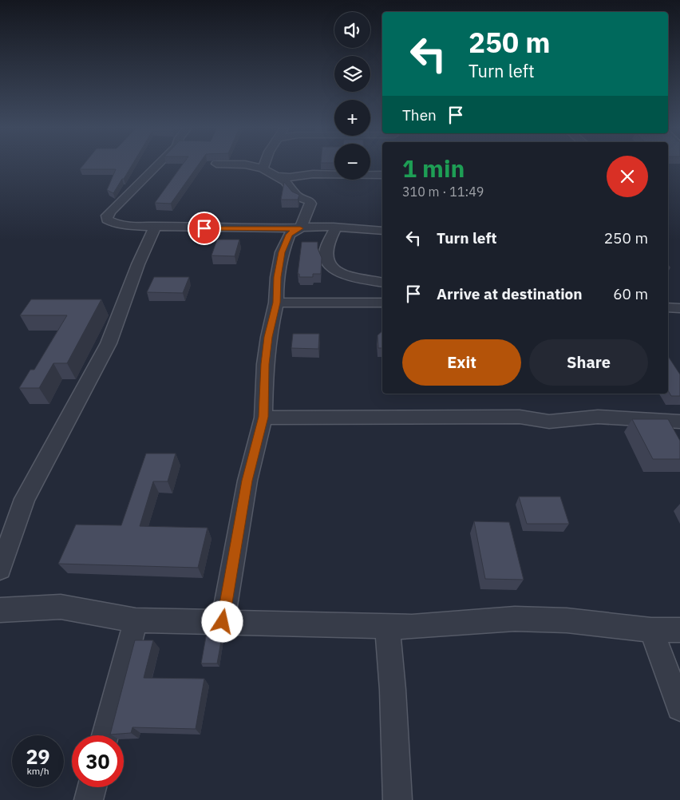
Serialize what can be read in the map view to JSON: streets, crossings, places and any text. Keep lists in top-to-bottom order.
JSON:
{
  "page": {
    "map_buttons": ["+", "−"],
    "turn": ["250 m", "Turn left"],
    "then": "Then",
    "heading": ["1 min", "310 m · 11:49"],
    "list": [
      {
        "name": "Turn left",
        "value": "250 m"
      },
      {
        "name": "Arrive at destination",
        "value": "60 m"
      }
    ],
    "buttons": ["Exit", "Share"],
    "speed": "29 km/h",
    "limit": "30"
  }
}
